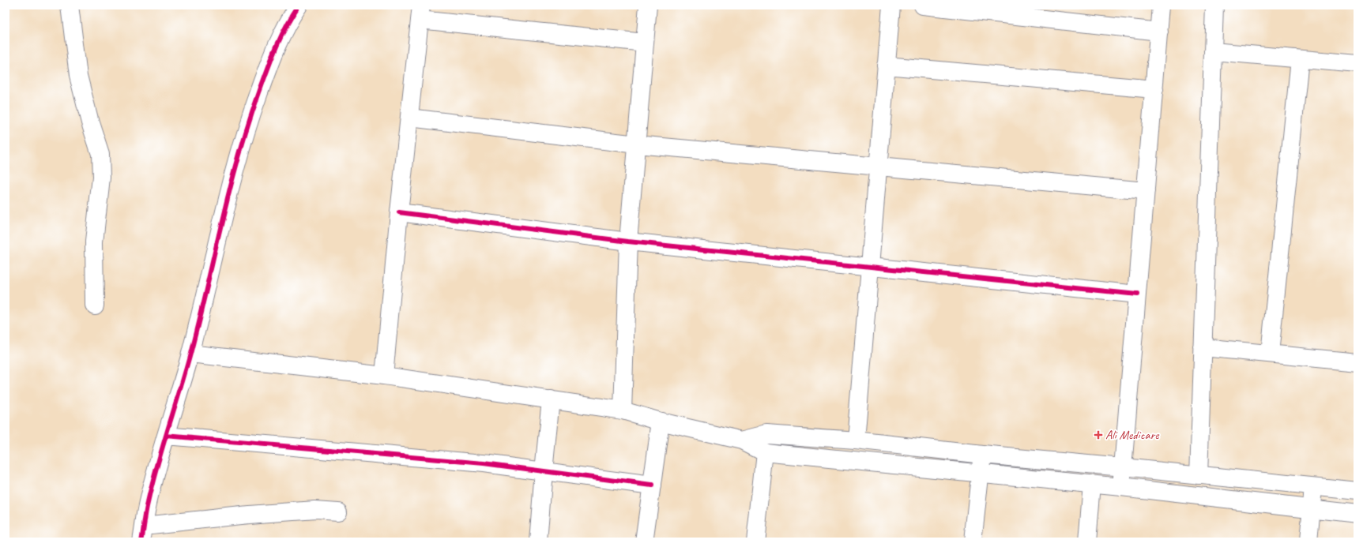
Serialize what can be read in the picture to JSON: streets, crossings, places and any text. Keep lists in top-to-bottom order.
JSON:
{
  "places": {
    "health": ["Ali Medicare"]
  }
}
